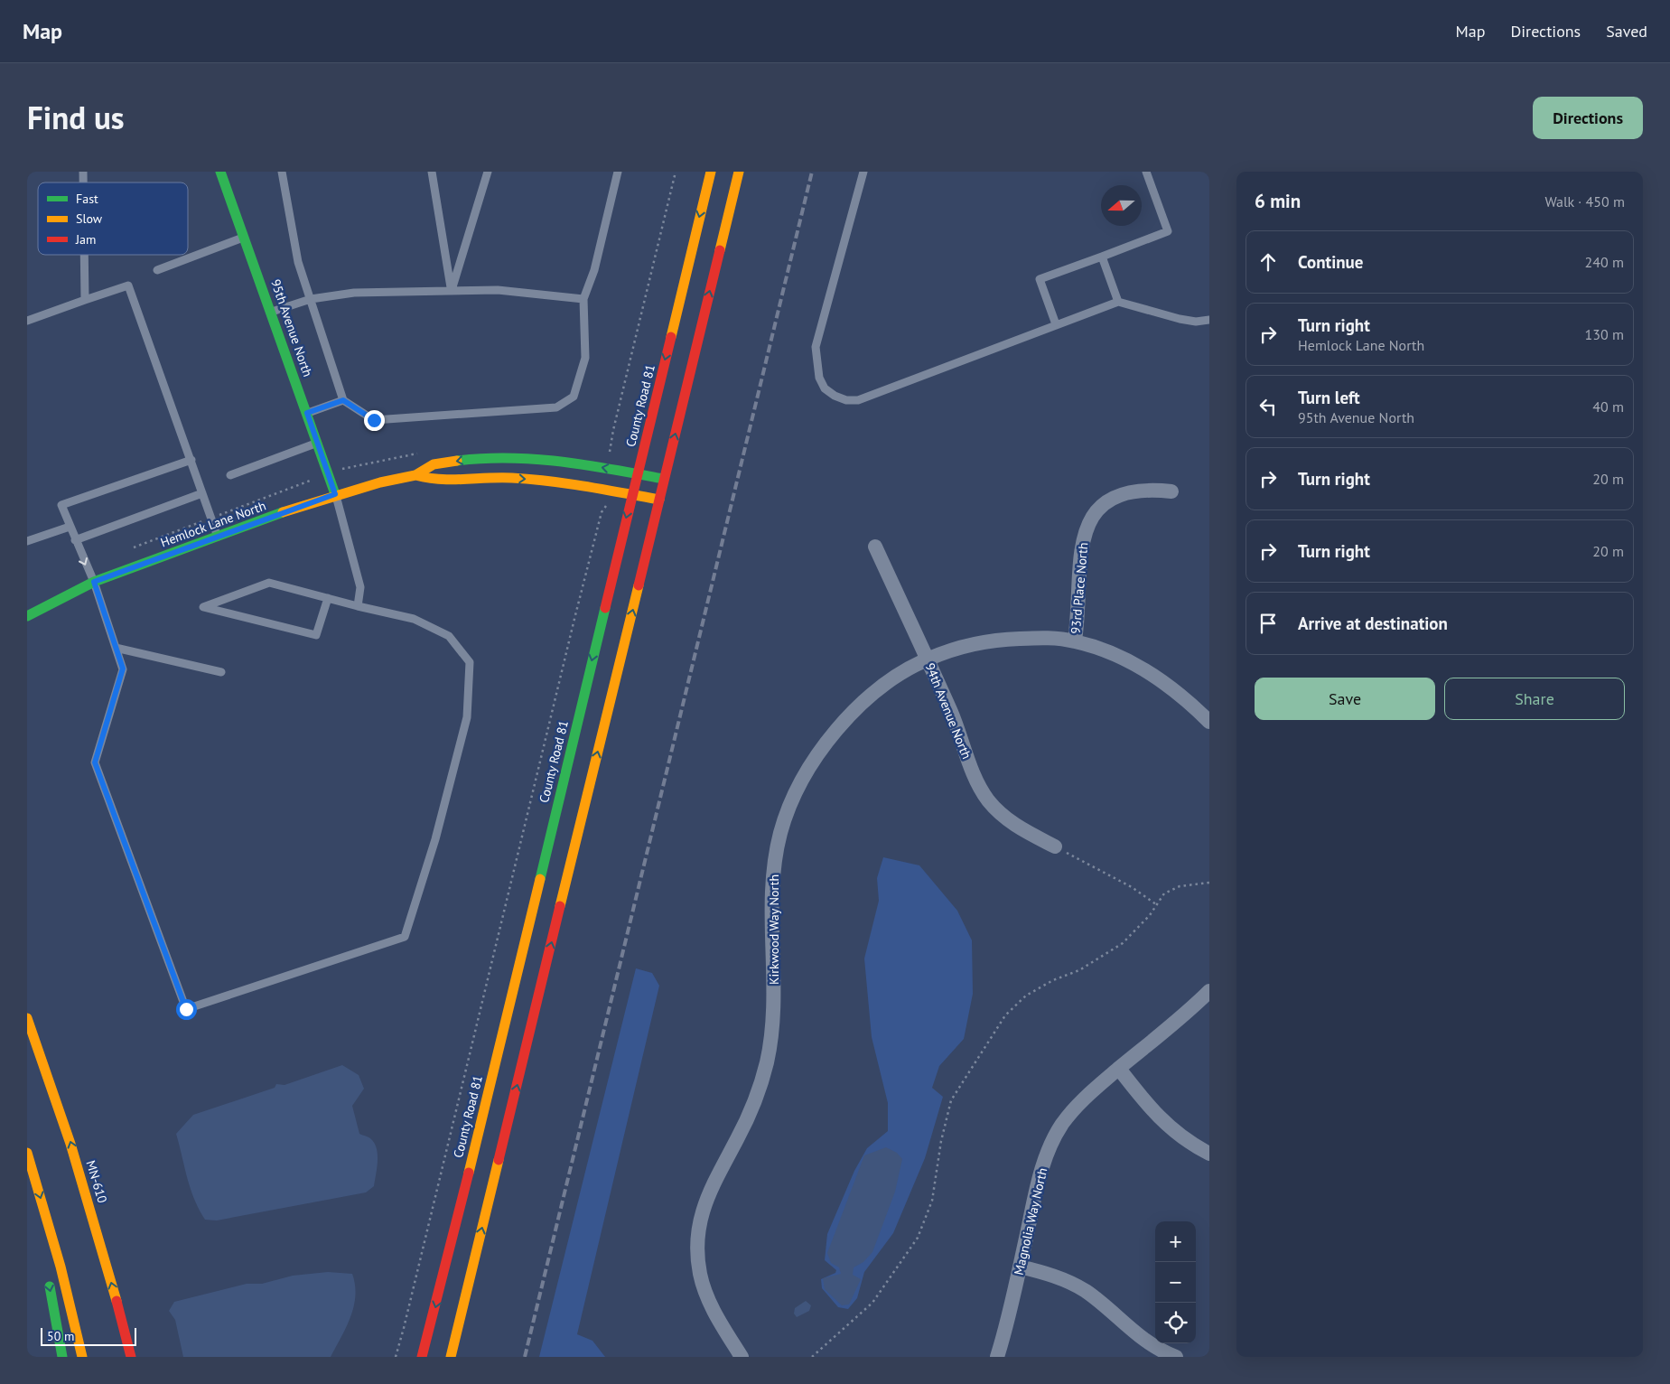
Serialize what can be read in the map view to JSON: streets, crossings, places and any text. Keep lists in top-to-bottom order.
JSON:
{
  "streets": {
    "main road": [
      "95th Avenue North",
      "County Road 81",
      "Hemlock Lane North",
      "MN-610"
    ],
    "street": [
      "93rd Place North",
      "94th Avenue North",
      "Kirkwood Way North",
      "Magnolia Way North"
    ]
  },
  "crossings": [
    ["95th Avenue North", "Hemlock Lane North"],
    ["County Road 81", "Hemlock Lane North"],
    ["93rd Place North", "Kirkwood Way North"],
    ["94th Avenue North", "Kirkwood Way North"]
  ],
  "legend": ["Fast", "Slow", "Jam"],
  "scale_bar": "50 m",
  "north": "left",
  "page": {
    "header": "Map",
    "nav": ["Map", "Directions", "Saved"],
    "title": "Find us",
    "buttons": [
      "Directions",
      ["Save", "Share"]
    ],
    "heading": ["6 min", "Walk · 450 m"],
    "list": [
      ["Continue", "240 m"],
      ["Turn right", "Hemlock Lane North", "130 m"],
      ["Turn left", "95th Avenue North", "40 m"],
      ["Turn right", "20 m"],
      ["Turn right", "20 m"],
      "Arrive at destination"
    ],
    "map_buttons": ["+", "−"],
    "scale": "50 m"
  }
}
